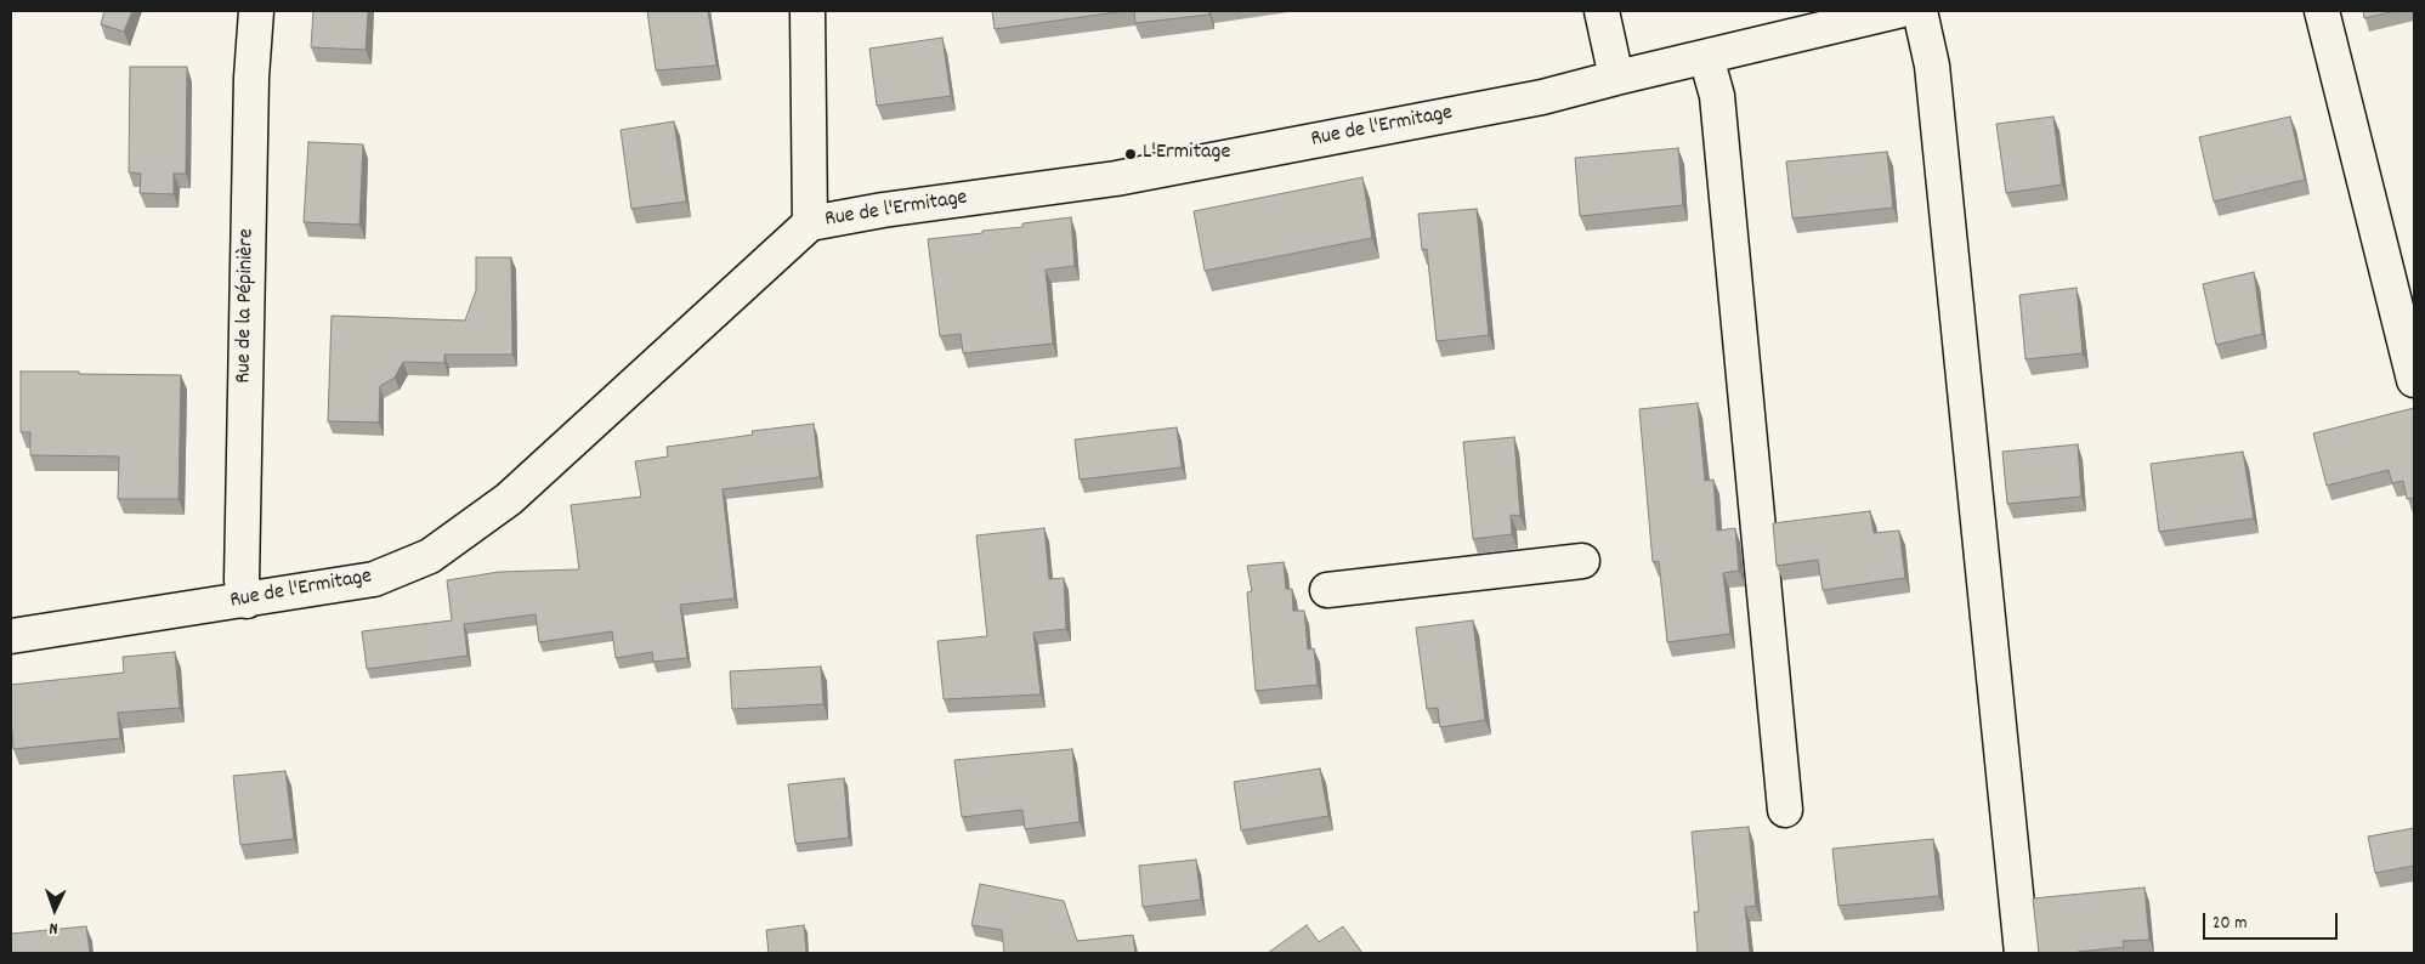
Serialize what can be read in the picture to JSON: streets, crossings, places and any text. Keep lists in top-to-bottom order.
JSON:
{
  "streets": {
    "street": ["Rue de l'Ermitage", "Rue de la Pépinière"]
  },
  "crossings": [
    ["Rue de l'Ermitage", "Rue de la Pépinière"]
  ],
  "places": ["L'Ermitage"],
  "scale_bar": "20 m",
  "north": "bottom"
}
